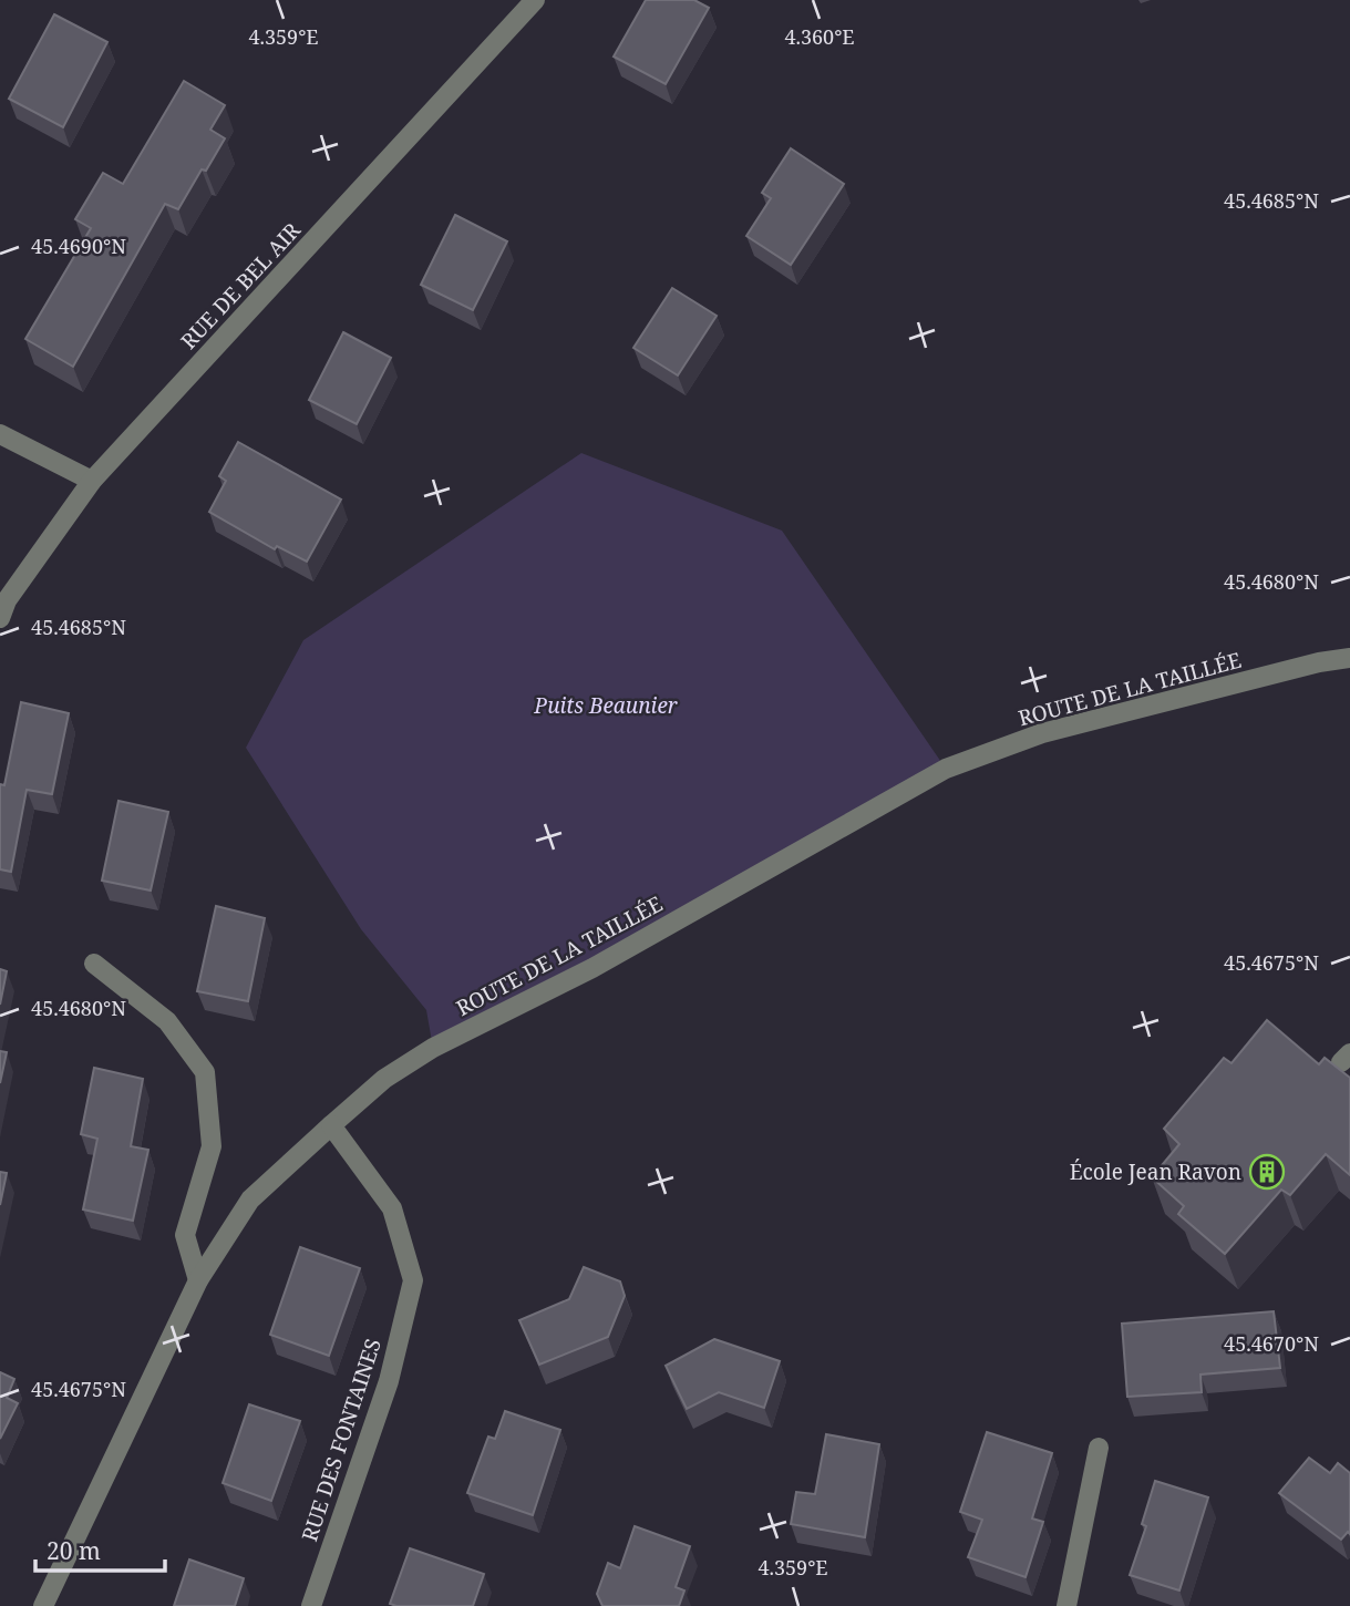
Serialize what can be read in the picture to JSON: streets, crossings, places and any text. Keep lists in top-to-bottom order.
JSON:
{
  "streets": {
    "street": ["RUE DE BEL AIR", "ROUTE DE LA TAILLÉE", "RUE DES FONTAINES"]
  },
  "crossings": [
    ["ROUTE DE LA TAILLÉE", "RUE DES FONTAINES"]
  ],
  "parks": ["Puits Beaunier"],
  "places": {
    "building": ["École Jean Ravon"]
  },
  "scale_bar": "20 m",
  "coordinates": [
    "4.359°E",
    "4.360°E",
    "45.4685°N",
    "45.4690°N",
    "45.4680°N",
    "45.4675°N",
    "45.4670°N"
  ]
}
